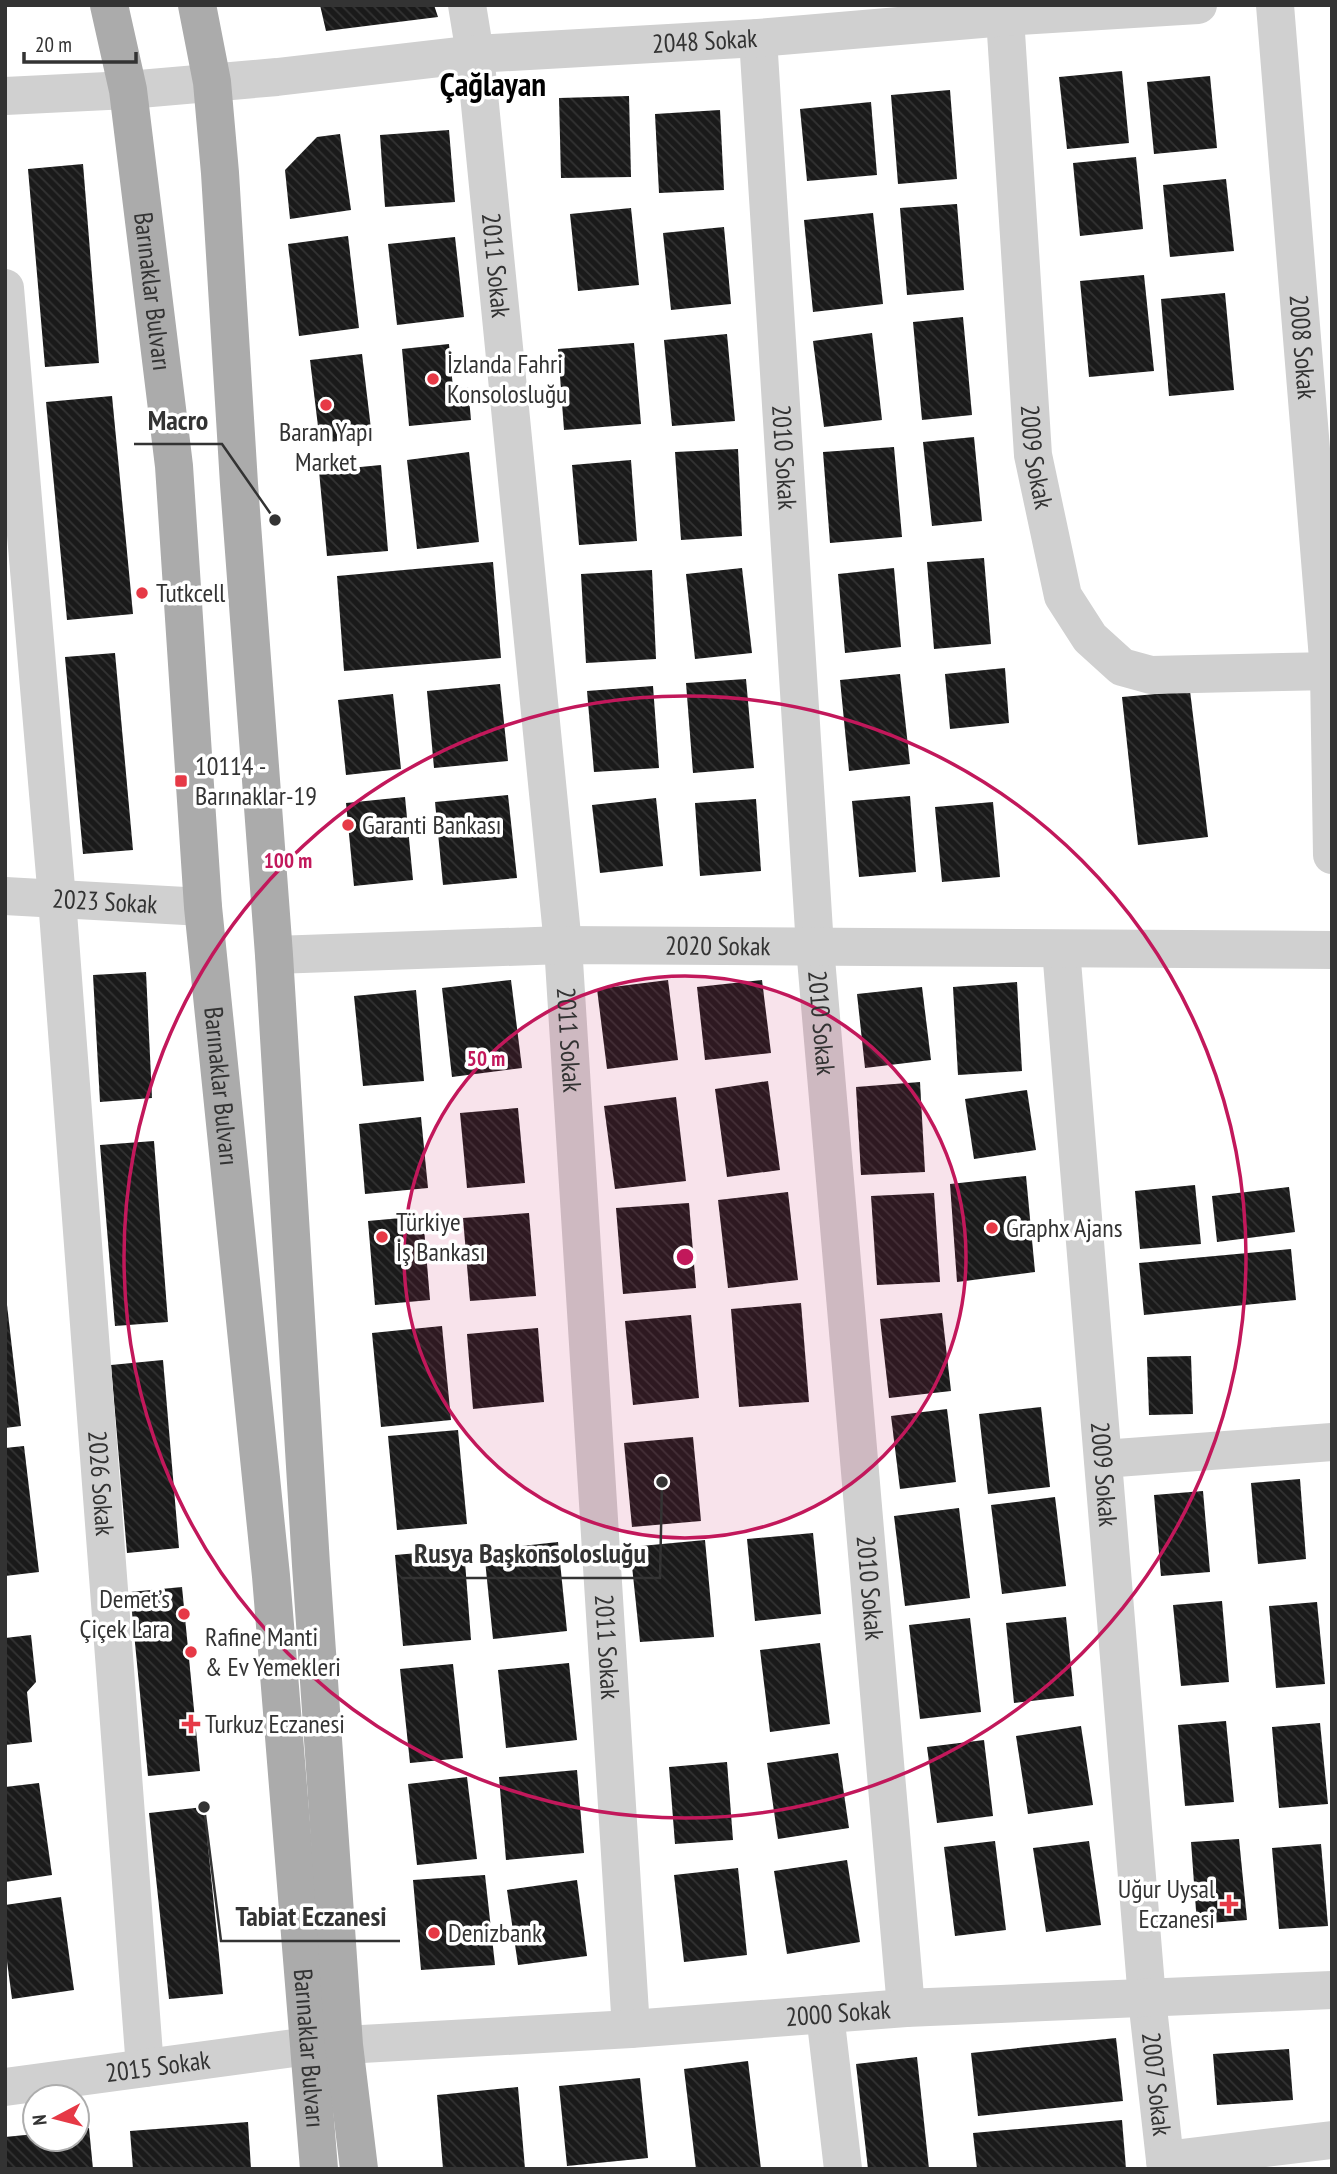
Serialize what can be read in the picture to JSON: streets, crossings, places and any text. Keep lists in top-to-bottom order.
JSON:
{
  "streets": {
    "main road": ["Barınaklar Bulvarı"],
    "street": [
      "2048 Sokak",
      "2011 Sokak",
      "2008 Sokak",
      "2009 Sokak",
      "2010 Sokak",
      "2023 Sokak",
      "2020 Sokak",
      "2026 Sokak",
      "2000 Sokak",
      "2015 Sokak",
      "2007 Sokak"
    ]
  },
  "crossings": [
    ["2048 Sokak", "2011 Sokak"],
    ["2048 Sokak", "Barınaklar Bulvarı"],
    ["2048 Sokak", "2009 Sokak"],
    ["2048 Sokak", "2010 Sokak"],
    ["2011 Sokak", "2020 Sokak"],
    ["2011 Sokak", "2000 Sokak"],
    ["Barınaklar Bulvarı", "2023 Sokak"],
    ["Barınaklar Bulvarı", "2020 Sokak"],
    ["Barınaklar Bulvarı", "2000 Sokak"],
    ["Barınaklar Bulvarı", "2015 Sokak"],
    ["2008 Sokak", "2009 Sokak"],
    ["2009 Sokak", "2020 Sokak"],
    ["2009 Sokak", "2000 Sokak"],
    ["2009 Sokak", "2007 Sokak"],
    ["2010 Sokak", "2020 Sokak"],
    ["2010 Sokak", "2000 Sokak"],
    ["2023 Sokak", "2026 Sokak"],
    ["2026 Sokak", "2015 Sokak"],
    ["2000 Sokak", "2015 Sokak"],
    ["2000 Sokak", "2007 Sokak"]
  ],
  "districts": ["Çağlayan"],
  "places": {
    "other": [
      "İzlanda Fahri Konsolosluğu",
      "Baran Yapı Market",
      "Macro",
      "Tutkcell",
      "Garanti Bankası",
      "Graphx Ajans",
      "Türkiye İş Bankası",
      "Rusya Başkonsolosluğu",
      "Demet’s Çiçek Lara",
      "Rafine Manti & Ev Yemekleri",
      "Tabiat Eczanesi",
      "Denizbank"
    ],
    "transit": ["10114 - Barınaklar-19"],
    "health": ["Turkuz Eczanesi", "Uğur Uysal Eczanesi"]
  },
  "scale_bar": "20 m",
  "north": "left",
  "rings": ["100 m", "50 m"]
}
